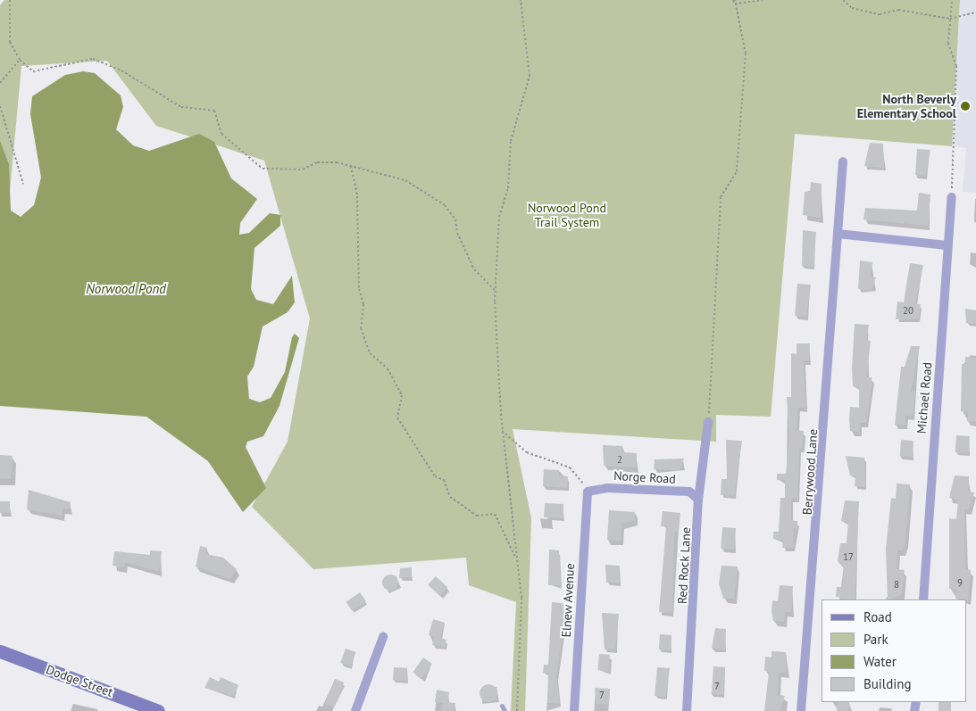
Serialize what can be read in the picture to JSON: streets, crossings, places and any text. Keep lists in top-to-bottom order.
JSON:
{
  "streets": {
    "main road": ["Dodge Street"],
    "street": [
      "Michael Road",
      "Berrywood Lane",
      "Norge Road",
      "Red Rock Lane",
      "Elnew Avenue"
    ]
  },
  "crossings": [
    ["Norge Road", "Red Rock Lane"],
    ["Norge Road", "Elnew Avenue"]
  ],
  "water": ["Norwood Pond"],
  "parks": ["Norwood Pond Trail System"],
  "places": ["North Beverly Elementary School"],
  "house_numbers": [
    "20",
    "2",
    "17",
    "9",
    "8",
    "7",
    "7"
  ],
  "legend": [
    "Road",
    "Park",
    "Water",
    "Building"
  ]
}
